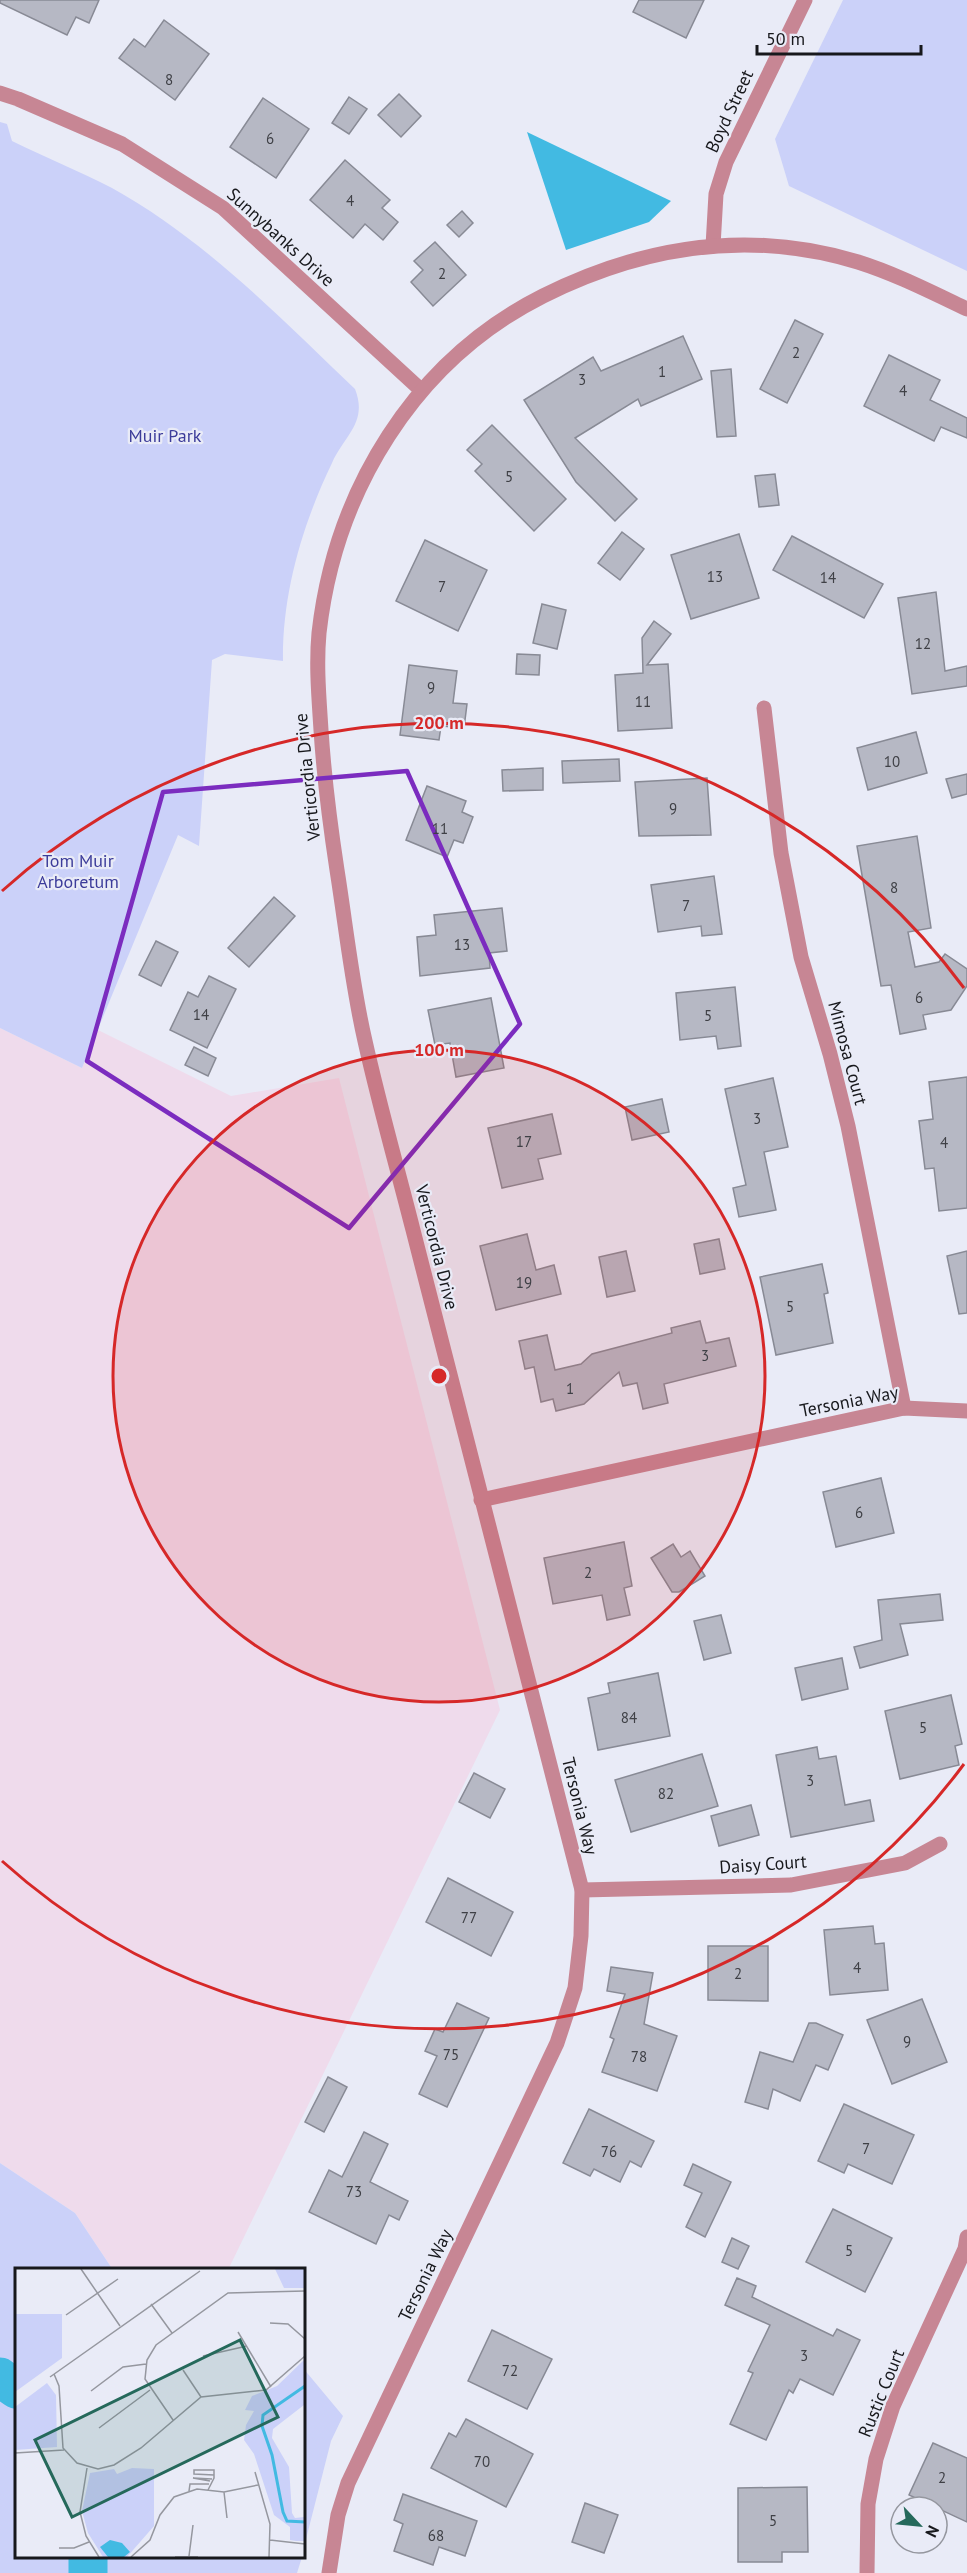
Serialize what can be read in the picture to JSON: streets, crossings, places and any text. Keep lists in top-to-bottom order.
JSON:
{
  "streets": {
    "street": [
      "Boyd Street",
      "Sunnybanks Drive",
      "Verticordia Drive",
      "Mimosa Court",
      "Tersonia Way",
      "Daisy Court",
      "Rustic Court"
    ]
  },
  "crossings": [
    ["Boyd Street", "Verticordia Drive"],
    ["Sunnybanks Drive", "Verticordia Drive"],
    ["Verticordia Drive", "Tersonia Way"],
    ["Mimosa Court", "Tersonia Way"],
    ["Tersonia Way", "Daisy Court"]
  ],
  "parks": ["Muir Park", "Tom Muir Arboretum"],
  "house_numbers": [
    "8",
    "6",
    "4",
    "2",
    "2",
    "1",
    "3",
    "4",
    "5",
    "13",
    "14",
    "7",
    "12",
    "9",
    "11",
    "10",
    "9",
    "11",
    "8",
    "7",
    "13",
    "6",
    "14",
    "5",
    "3",
    "17",
    "4",
    "19",
    "5",
    "3",
    "1",
    "6",
    "2",
    "84",
    "5",
    "3",
    "82",
    "77",
    "4",
    "2",
    "9",
    "75",
    "78",
    "7",
    "76",
    "73",
    "5",
    "3",
    "72",
    "70",
    "2",
    "5",
    "68"
  ],
  "scale_bar": "50 m",
  "north": "bottom right",
  "rings": ["200 m", "100 m"]
}
